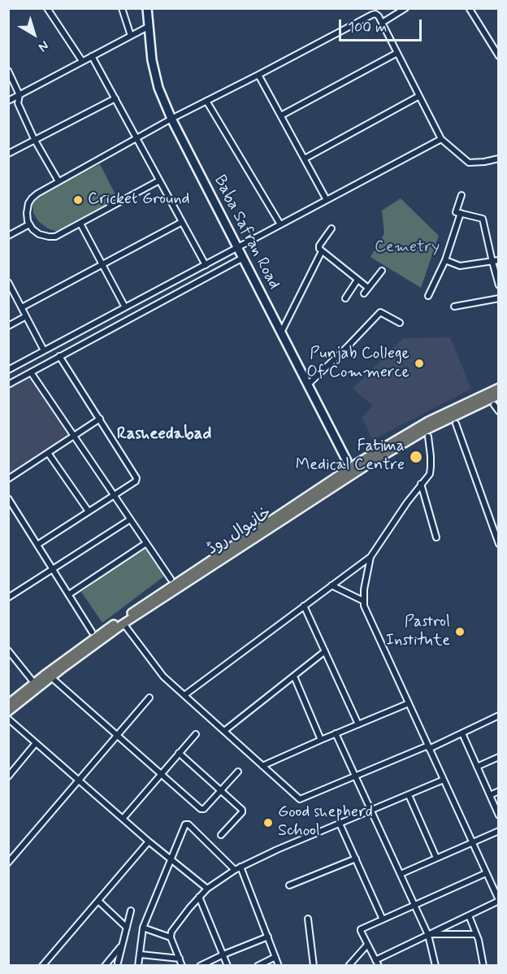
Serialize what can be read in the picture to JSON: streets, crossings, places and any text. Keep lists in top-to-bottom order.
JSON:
{
  "streets": {
    "main road": ["Baba Safran Road", "خانیوال روڈ"]
  },
  "districts": ["Rasheedabad"],
  "parks": ["Cemetry"],
  "places": [
    "Cricket Ground",
    "Punjab College Of Commerce",
    "Fatima Medical Centre",
    "Pastrol Institute",
    "Good shepherd School"
  ],
  "scale_bar": "100 m",
  "north": "bottom right"
}
